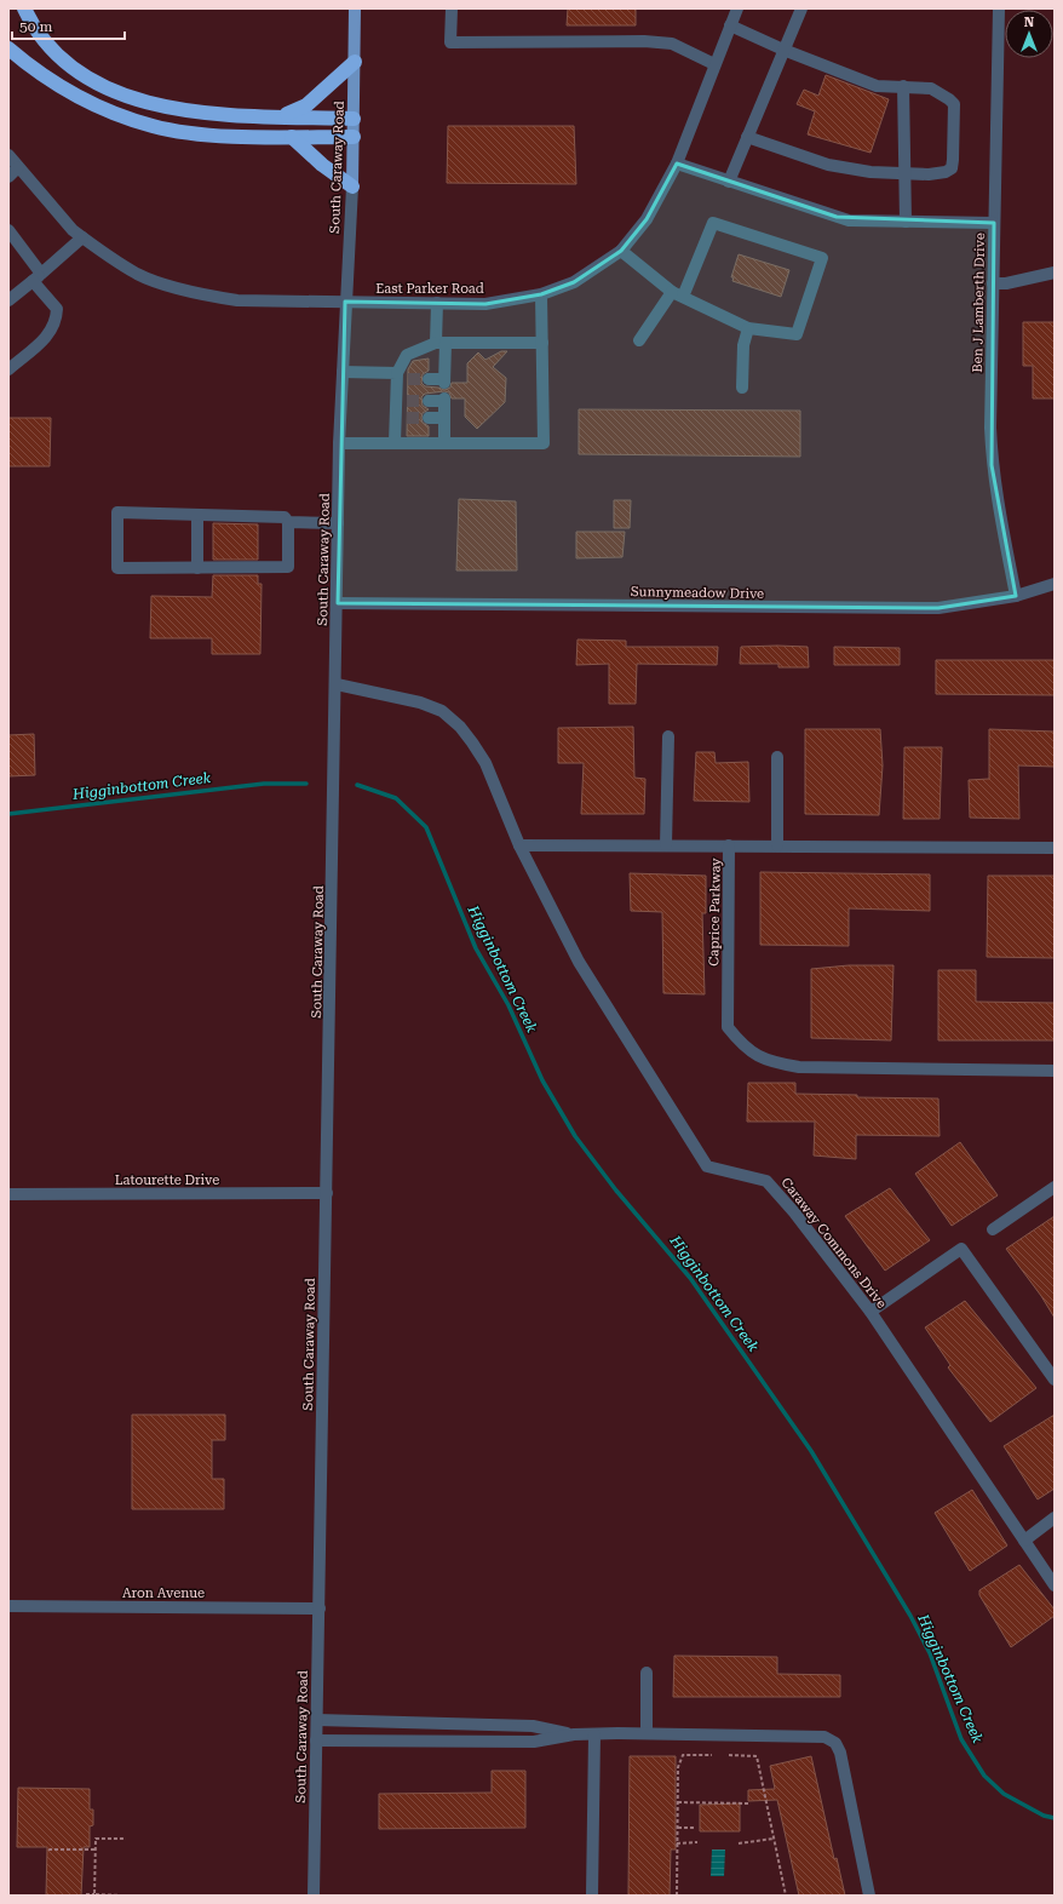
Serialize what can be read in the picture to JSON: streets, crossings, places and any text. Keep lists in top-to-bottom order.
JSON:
{
  "streets": {
    "main road": ["South Caraway Road"],
    "street": [
      "East Parker Road",
      "Ben J Lamberth Drive",
      "Sunnymeadow Drive",
      "Caprice Parkway",
      "Latourette Drive",
      "Caraway Commons Drive",
      "Aron Avenue"
    ]
  },
  "crossings": [
    ["South Caraway Road", "East Parker Road"],
    ["South Caraway Road", "Sunnymeadow Drive"],
    ["South Caraway Road", "Latourette Drive"],
    ["South Caraway Road", "Aron Avenue"],
    ["Ben J Lamberth Drive", "Sunnymeadow Drive"],
    ["Caprice Parkway", "Caraway Commons Drive"]
  ],
  "water": ["Higginbottom Creek"],
  "scale_bar": "50 m",
  "north": "top"
}
